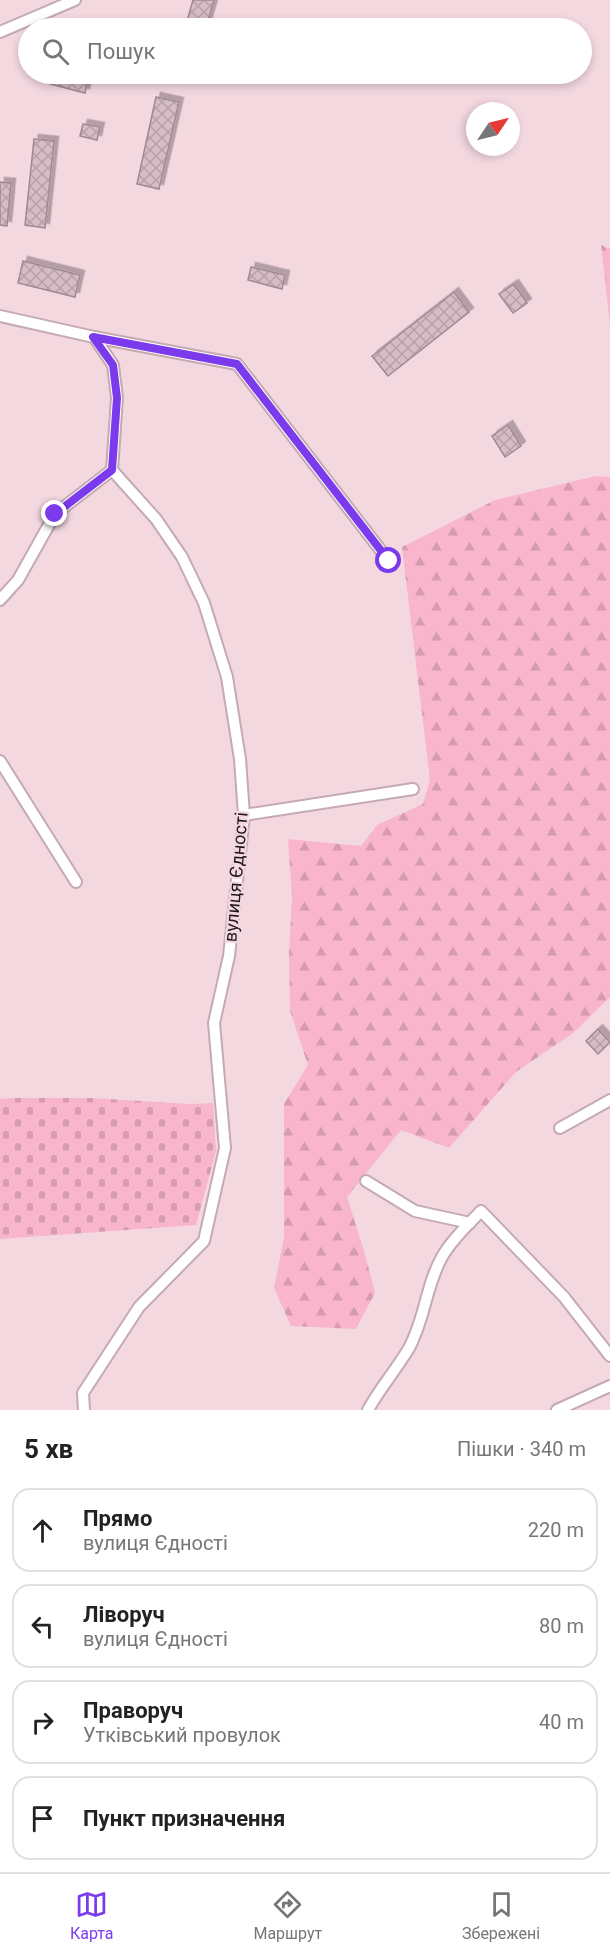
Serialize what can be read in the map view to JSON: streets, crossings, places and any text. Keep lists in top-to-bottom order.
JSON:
{
  "streets": {
    "street": ["вулиця Єдності"]
  },
  "north": "top right",
  "page": {
    "search": "Пошук",
    "heading": ["5 хв", "Пішки · 340 m"],
    "list": [
      ["Прямо", "вулиця Єдності", "220 m"],
      ["Ліворуч", "вулиця Єдності", "80 m"],
      ["Праворуч", "Утківський провулок", "40 m"],
      "Пункт призначення"
    ],
    "nav": ["Карта", "Маршрут", "Збережені"]
  }
}
